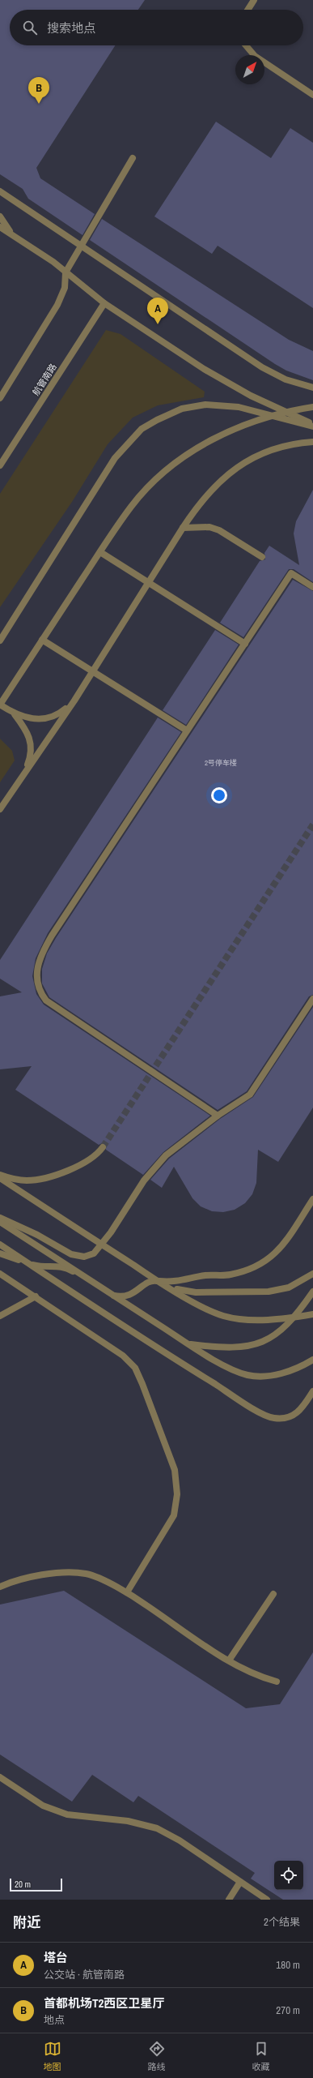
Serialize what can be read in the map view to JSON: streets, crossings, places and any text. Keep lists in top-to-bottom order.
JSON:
{
  "streets": {
    "street": ["航管南路"]
  },
  "house_numbers": ["2号停车楼"],
  "scale_bar": "20 m",
  "north": "top right",
  "page": {
    "search": "搜索地点",
    "pins": ["B", "A"],
    "scale": "20 m",
    "heading": ["附近", "2个结果"],
    "list": [
      {
        "mark": "A",
        "name": "塔台",
        "note": "公交站 · 航管南路",
        "value": "180 m"
      },
      {
        "mark": "B",
        "name": "首都机场T2西区卫星厅",
        "note": "地点",
        "value": "270 m"
      }
    ],
    "nav": ["地图", "路线", "收藏"]
  }
}
